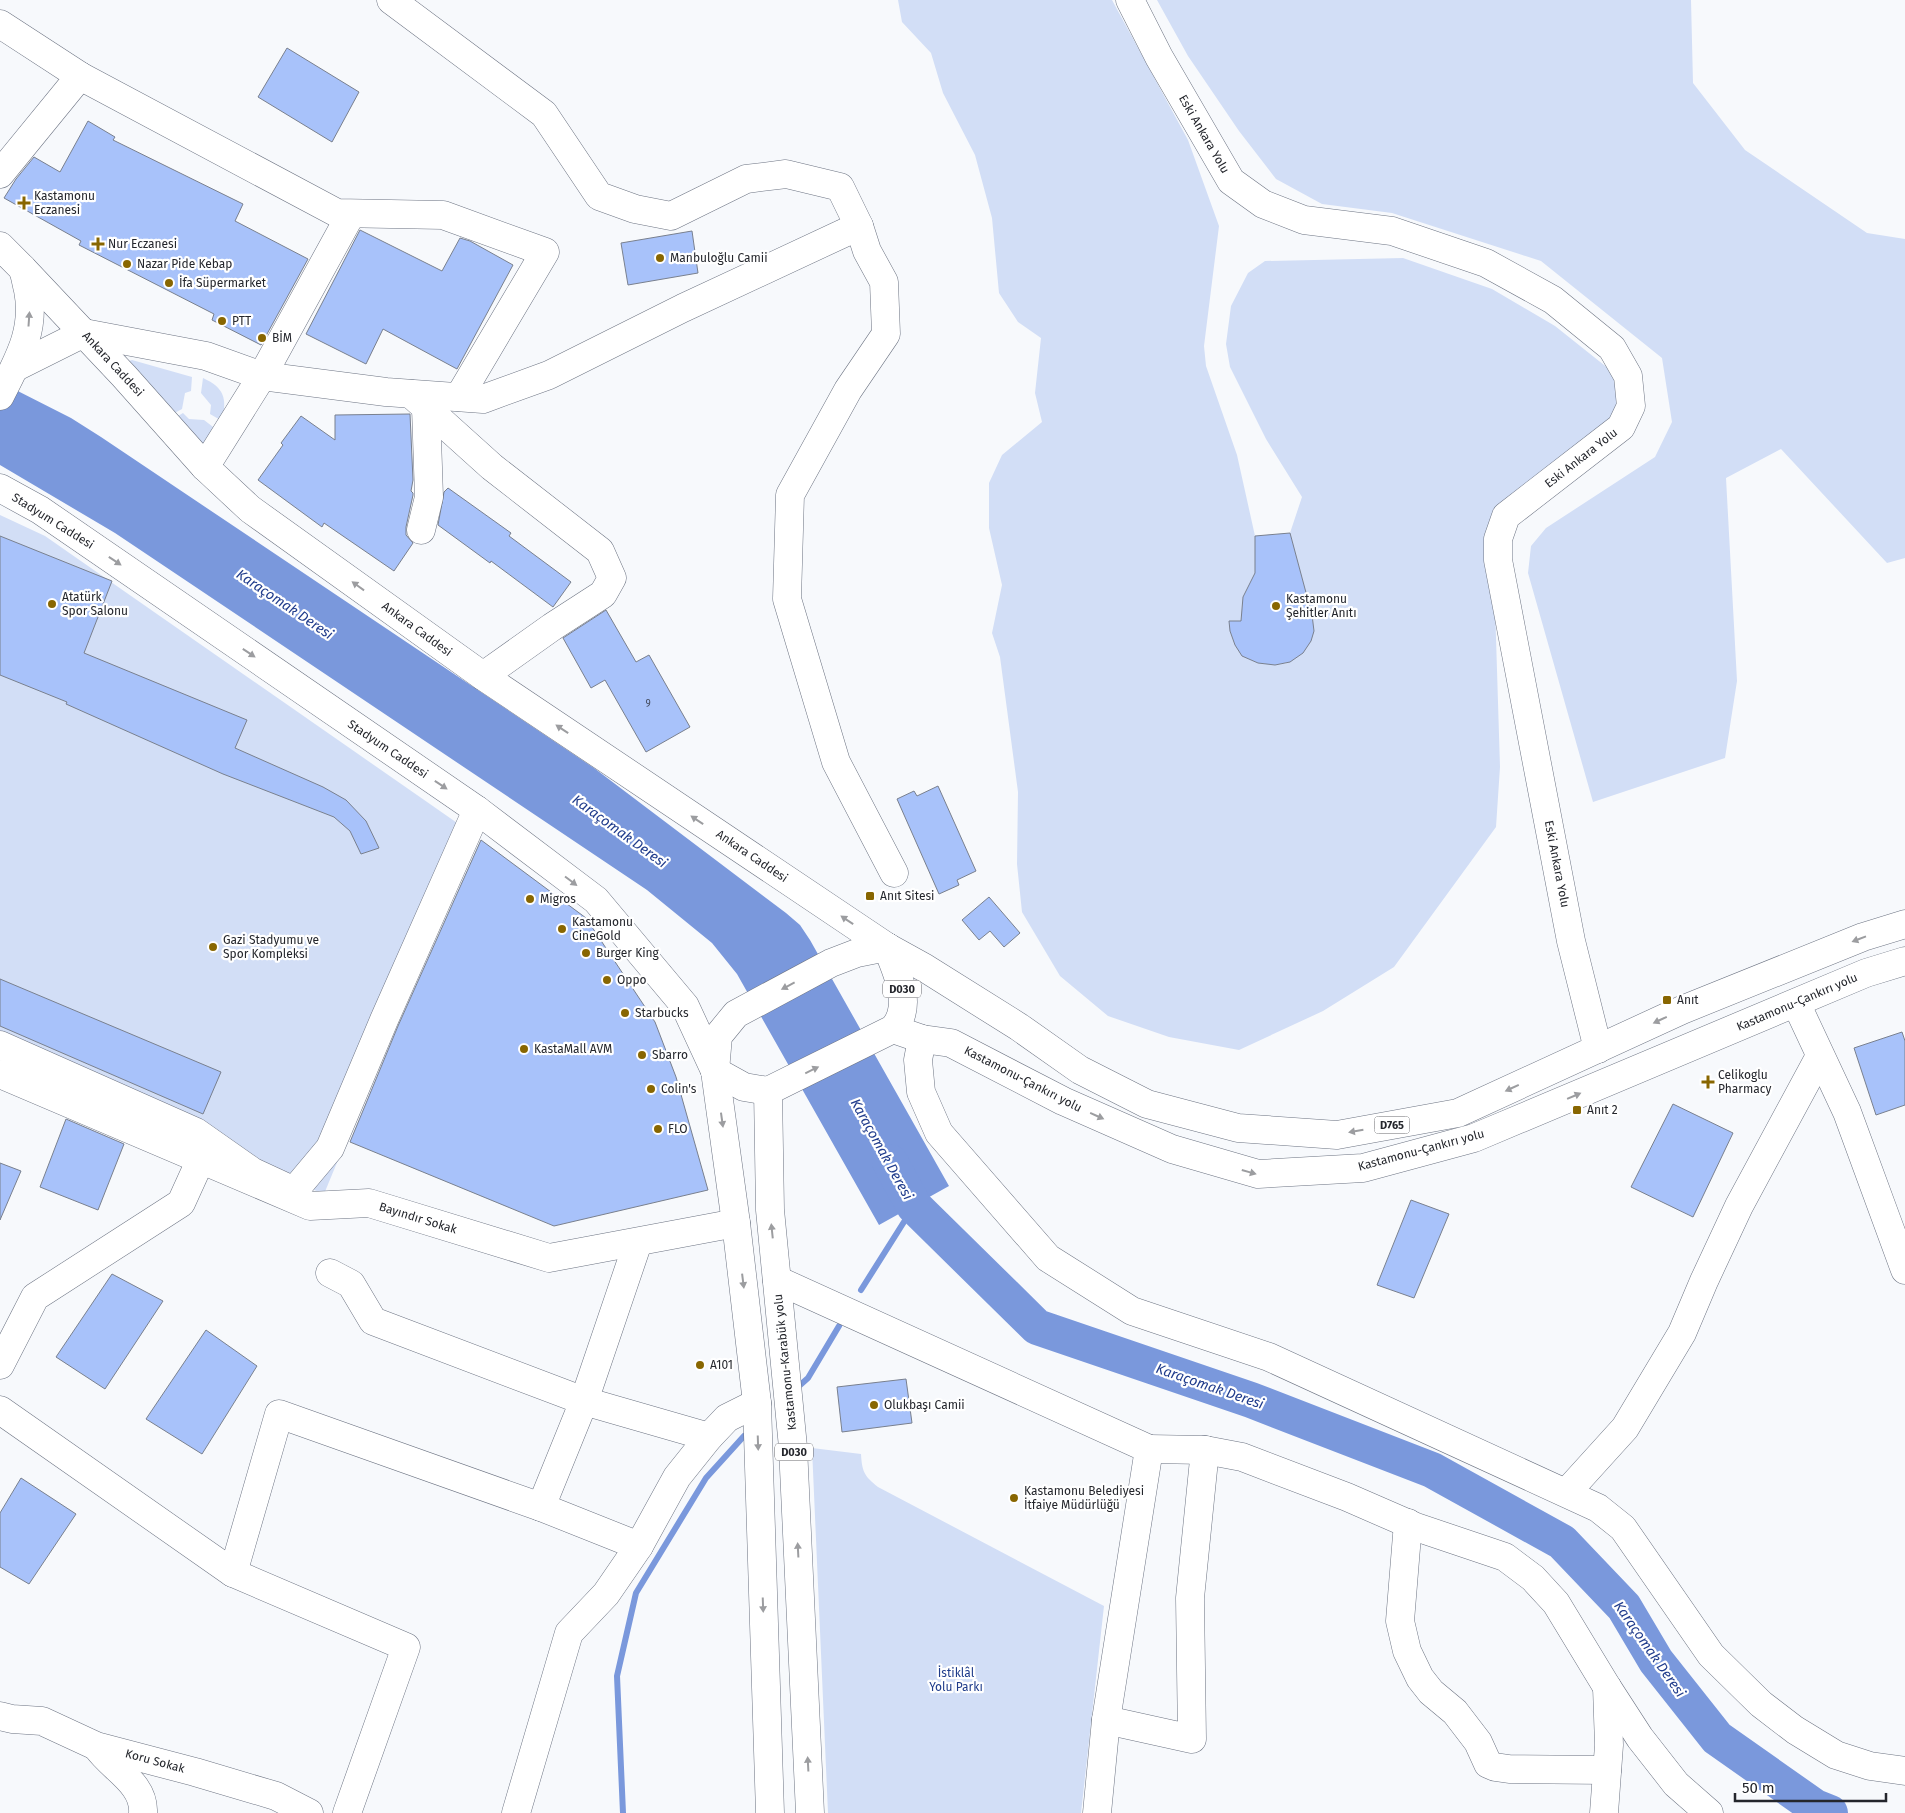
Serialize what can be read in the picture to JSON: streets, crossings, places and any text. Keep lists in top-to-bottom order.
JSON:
{
  "streets": {
    "main road": [
      "Eski Ankara Yolu",
      "Ankara Caddesi",
      "Stadyum Caddesi",
      "D030",
      "Kastamonu-Çankırı yolu",
      "D765",
      "Bayındır Sokak",
      "Kastamonu-Karabük yolu",
      "Koru Sokak"
    ]
  },
  "crossings": [
    ["Eski Ankara Yolu", "D765"],
    ["Ankara Caddesi", "D030"],
    ["Ankara Caddesi", "D765"],
    ["D030", "Kastamonu-Çankırı yolu"],
    ["D030", "D765"]
  ],
  "one_way": ["Ankara Caddesi", "Stadyum Caddesi"],
  "water": ["Karaçomak Deresi"],
  "parks": ["İstiklâl Yolu Parkı"],
  "places": {
    "health": ["Kastamonu Eczanesi", "Nur Eczanesi", "Celikoglu Pharmacy"],
    "other": [
      "Manbuloğlu Camii",
      "Nazar Pide Kebap",
      "İfa Süpermarket",
      "PTT",
      "BİM",
      "Atatürk Spor Salonu",
      "Kastamonu Şehitler Anıtı",
      "Migros",
      "Kastamonu CineGold",
      "Gazi Stadyumu ve Spor Kompleksi",
      "Burger King",
      "Oppo",
      "Starbucks",
      "KastaMall AVM",
      "Sbarro",
      "Colin's",
      "FLO",
      "A101",
      "Olukbaşı Camii",
      "Kastamonu Belediyesi İtfaiye Müdürlüğü"
    ],
    "transit": ["Anıt Sitesi", "Anıt", "Anıt 2"]
  },
  "house_numbers": ["9"],
  "scale_bar": "50 m"
}
